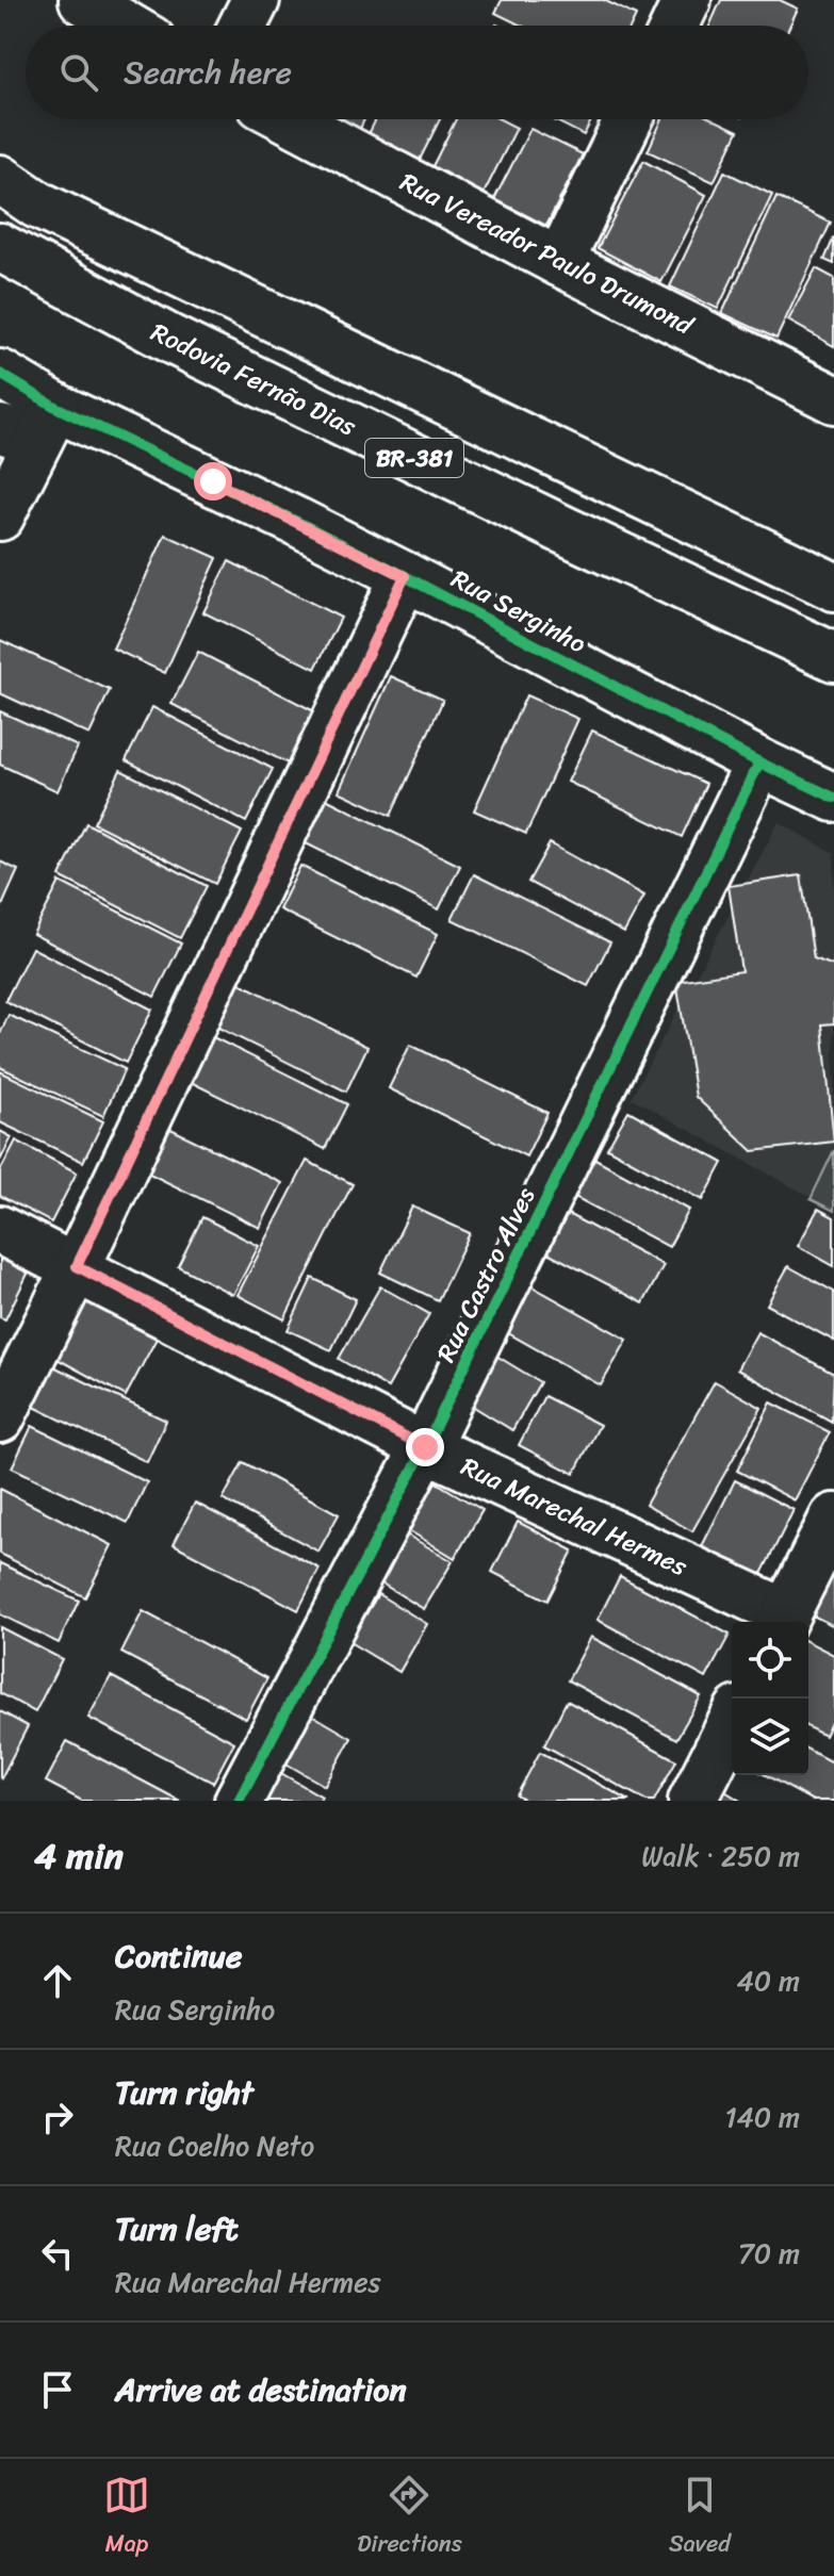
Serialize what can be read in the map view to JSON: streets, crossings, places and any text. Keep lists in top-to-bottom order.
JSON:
{
  "streets": {
    "main road": [
      "Rua Vereador Paulo Drumond",
      "Rodovia Fernão Dias",
      "BR-381",
      "Rua Serginho",
      "Rua Castro Alves",
      "Rua Marechal Hermes"
    ]
  },
  "crossings": [
    ["Rua Serginho", "Rua Castro Alves"],
    ["Rua Castro Alves", "Rua Marechal Hermes"]
  ],
  "page": {
    "search": "Search here",
    "heading": ["4 min", "Walk · 250 m"],
    "list": [
      ["Continue", "Rua Serginho", "40 m"],
      ["Turn right", "Rua Coelho Neto", "140 m"],
      ["Turn left", "Rua Marechal Hermes", "70 m"],
      "Arrive at destination"
    ],
    "nav": ["Map", "Directions", "Saved"]
  }
}
